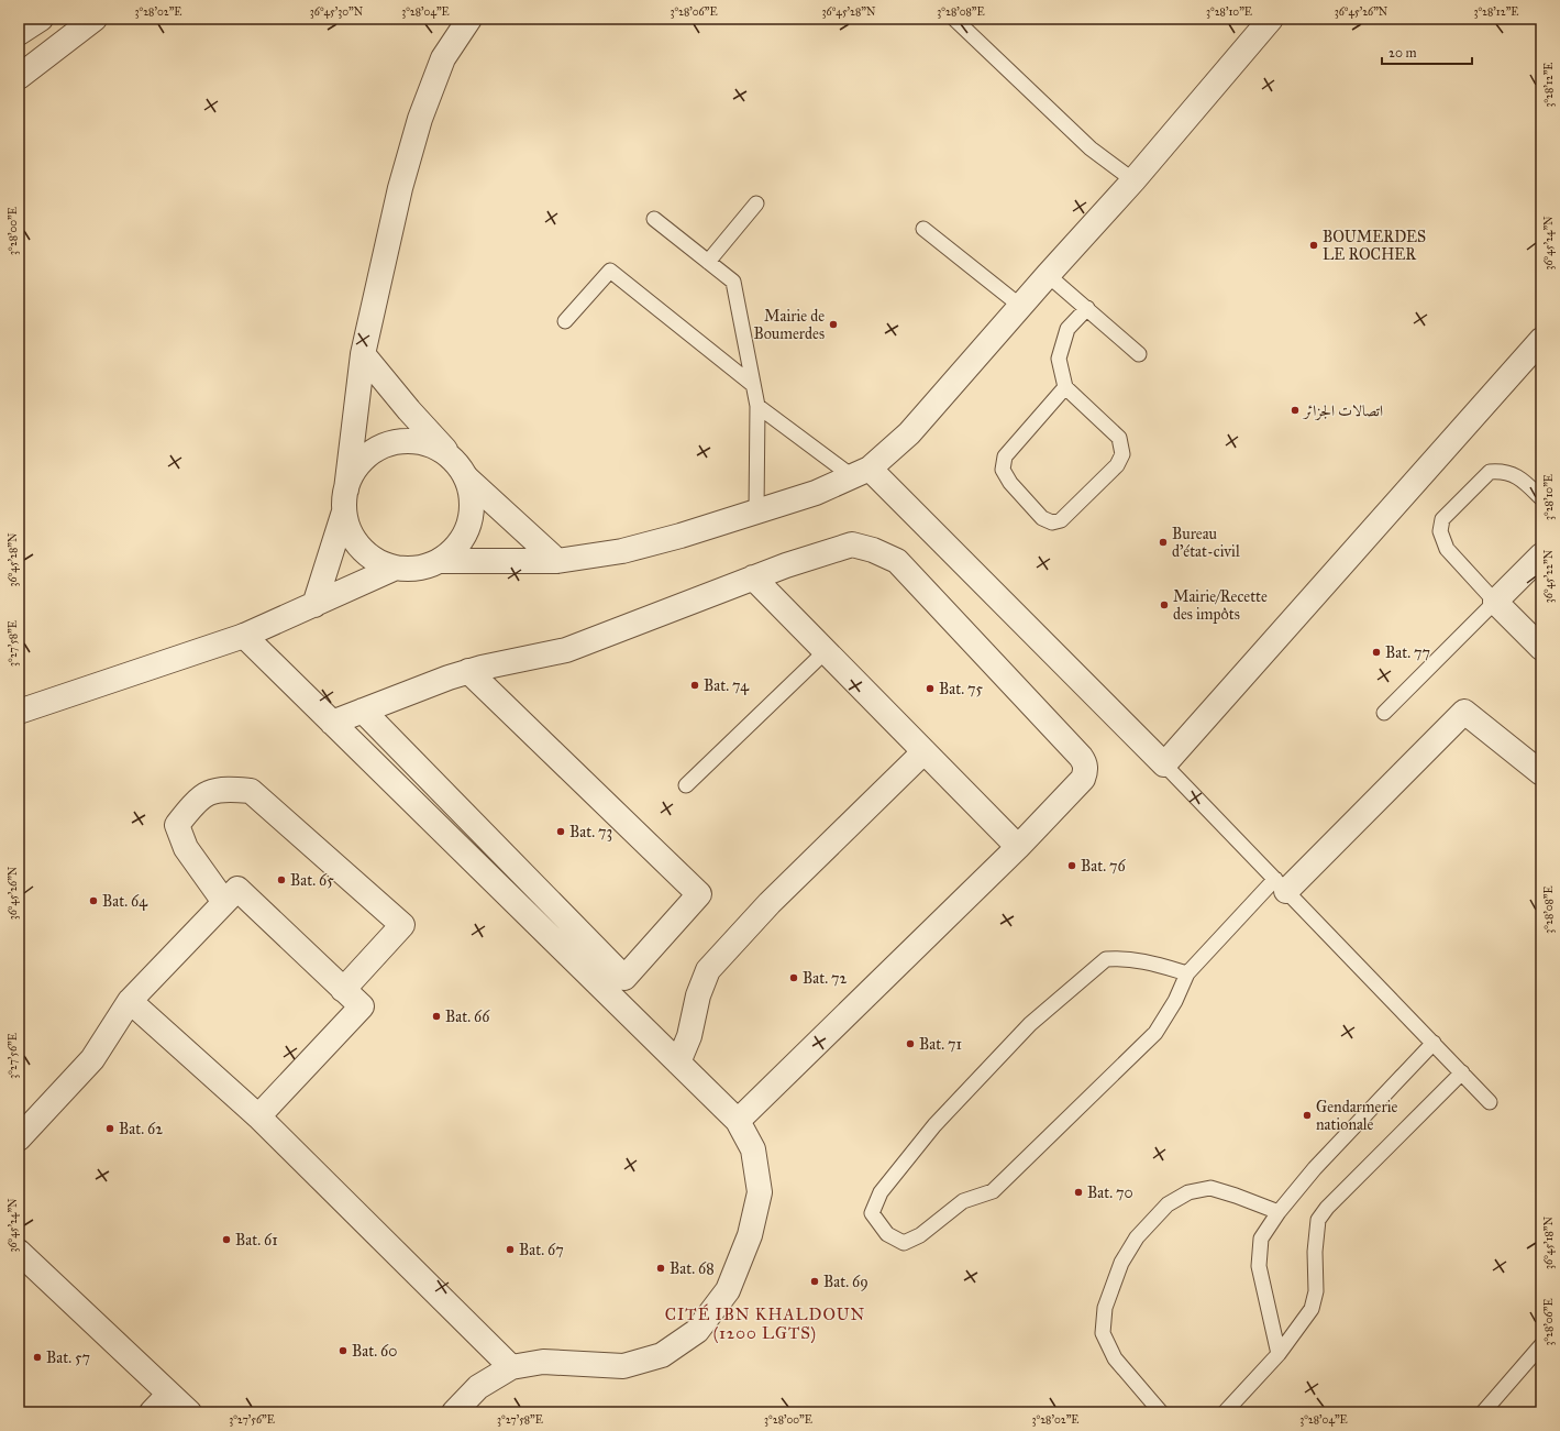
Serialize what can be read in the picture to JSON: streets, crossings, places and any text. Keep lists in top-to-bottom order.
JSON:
{
  "districts": ["CITÉ IBN KHALDOUN (1200 LGTS)"],
  "places": [
    "BOUMERDES LE ROCHER",
    "Mairie de Boumerdes",
    "اتصالات الجزائر",
    "Bureau d'état-civil",
    "Mairie/Recette des impôts",
    "Bat. 77",
    "Bat. 74",
    "Bat. 75",
    "Bat. 73",
    "Bat. 76",
    "Bat. 65",
    "Bat. 64",
    "Bat. 72",
    "Bat. 66",
    "Bat. 71",
    "Gendarmerie nationale",
    "Bat. 62",
    "Bat. 70",
    "Bat. 61",
    "Bat. 67",
    "Bat. 68",
    "Bat. 69",
    "Bat. 60",
    "Bat. 57"
  ],
  "scale_bar": "20 m",
  "coordinates": [
    "3°28'02\"E",
    "36°45'30\"N",
    "3°28'04\"E",
    "3°28'06\"E",
    "36°45'28\"N",
    "3°28'08\"E",
    "3°28'10\"E",
    "36°45'26\"N",
    "3°28'12\"E",
    "3°28'00\"E",
    "36°45'24\"N",
    "36°45'22\"N",
    "3°27'58\"E",
    "3°27'56\"E",
    "36°45'18\"N"
  ]
}
